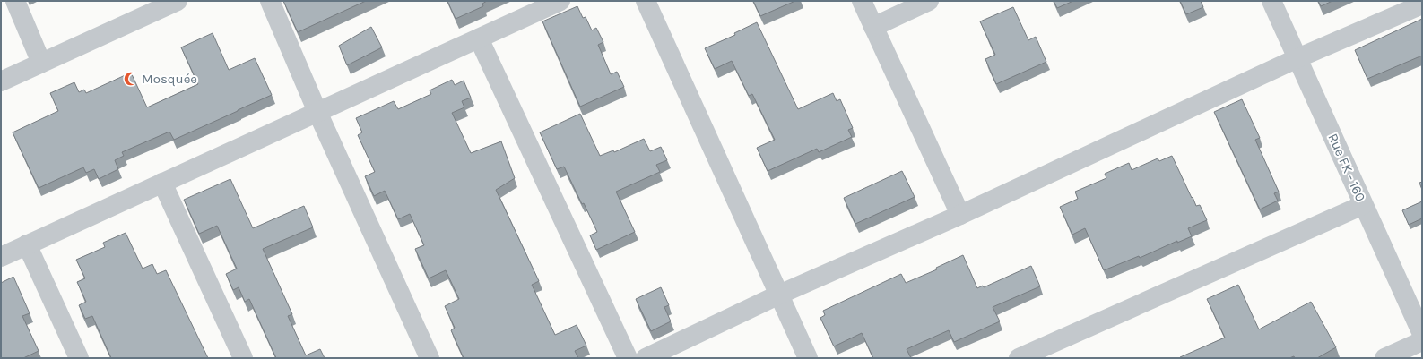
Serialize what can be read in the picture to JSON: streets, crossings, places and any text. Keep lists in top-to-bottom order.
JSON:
{
  "streets": {
    "street": ["Rue FK - 160"]
  },
  "places": {
    "mosque": ["Mosquée"]
  }
}
